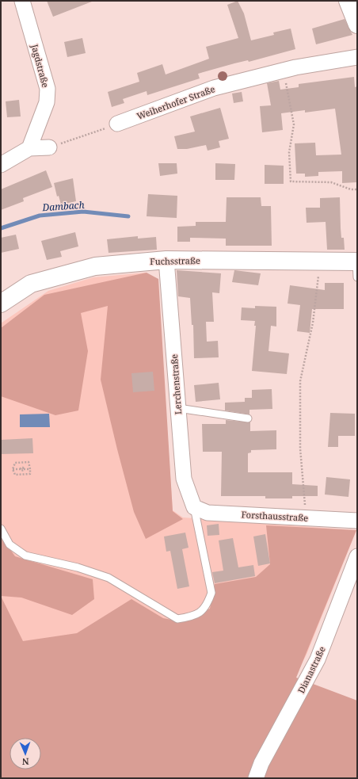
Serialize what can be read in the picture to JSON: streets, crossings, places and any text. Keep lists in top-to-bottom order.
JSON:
{
  "streets": {
    "main road": ["Fuchsstraße"],
    "street": [
      "Jagdstraße",
      "Weiherhofer Straße",
      "Lerchenstraße",
      "Forsthausstraße",
      "Dianastraße"
    ]
  },
  "crossings": [
    ["Fuchsstraße", "Lerchenstraße"],
    ["Lerchenstraße", "Forsthausstraße"]
  ],
  "water": ["Dambach"],
  "north": "bottom"
}
